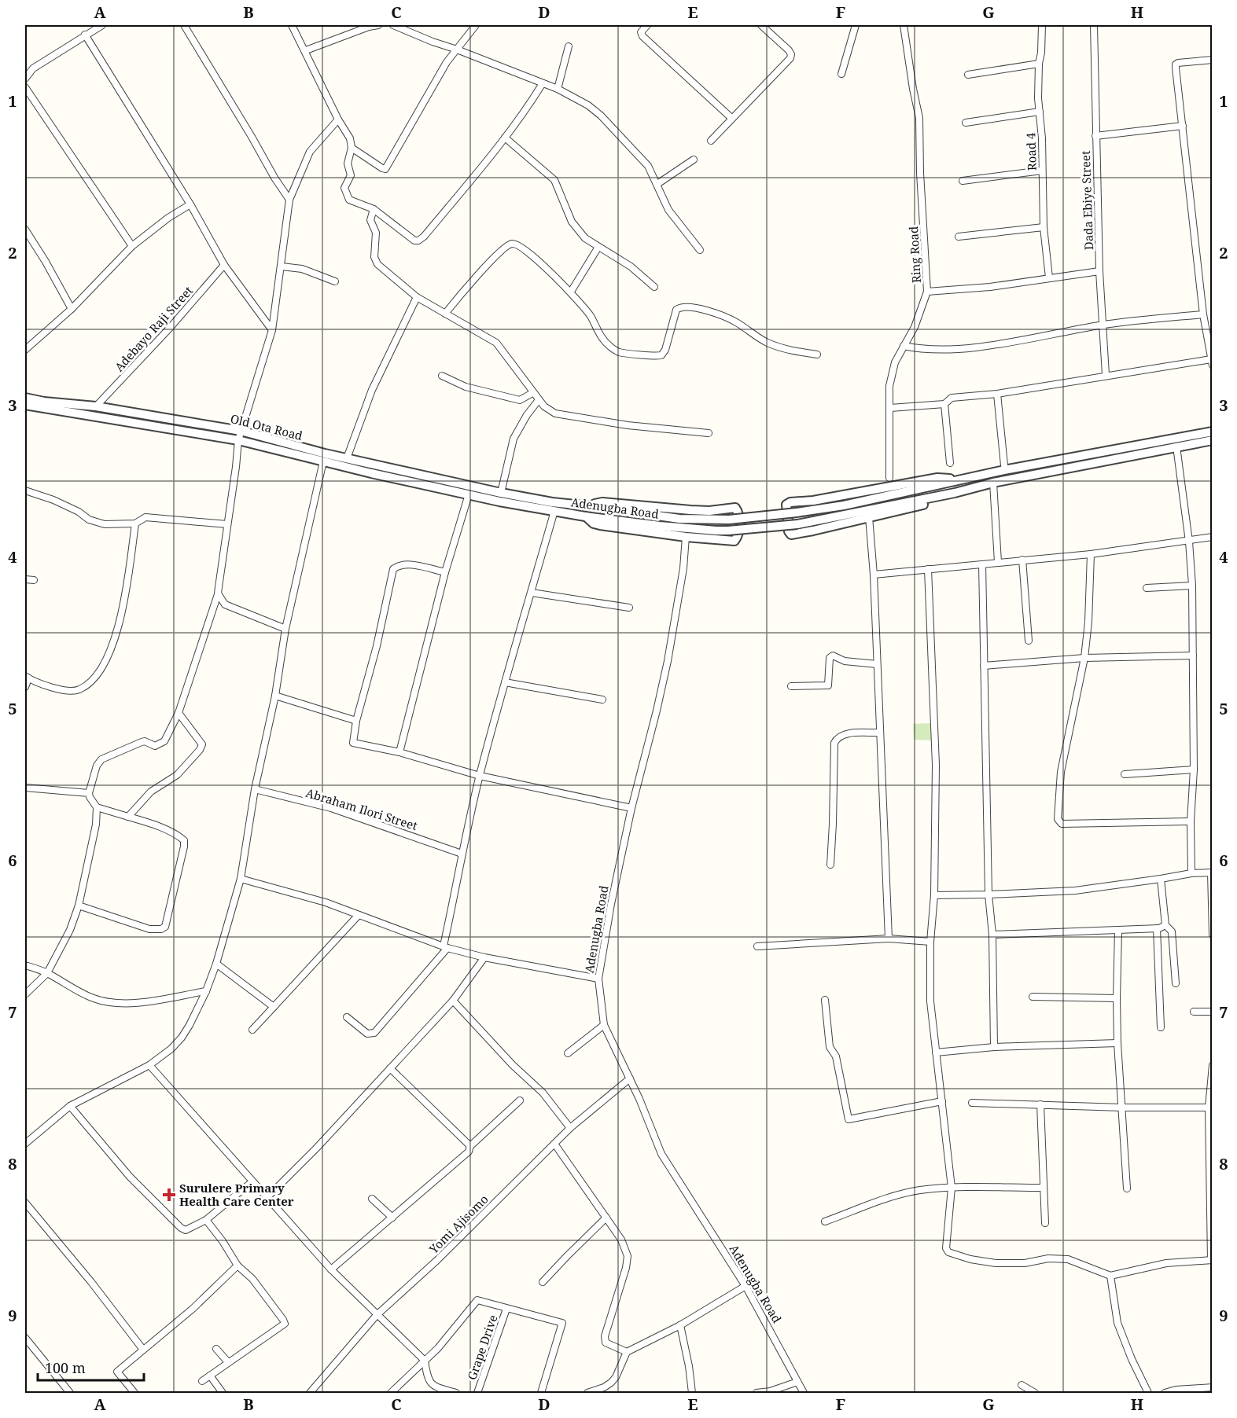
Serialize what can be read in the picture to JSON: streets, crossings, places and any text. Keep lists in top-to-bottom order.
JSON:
{
  "streets": {
    "street": [
      "Road 4",
      "Dada Ebiye Street",
      "Ring Road",
      "Adebayo Raji Street",
      "Old Ota Road",
      "Adenugba Road",
      "Abraham Ilori Street",
      "Yomi Ajisomo",
      "Grape Drive"
    ]
  },
  "crossings": [
    ["Adebayo Raji Street", "Old Ota Road"],
    ["Old Ota Road", "Adenugba Road"],
    ["Adenugba Road", "Yomi Ajisomo"]
  ],
  "places": {
    "health": ["Surulere Primary Health Care Center"]
  },
  "scale_bar": "100 m",
  "grid": {
    "columns": [
      "A",
      "B",
      "C",
      "D",
      "E",
      "F",
      "G",
      "H"
    ],
    "rows": [
      "1",
      "2",
      "3",
      "4",
      "5",
      "6",
      "7",
      "8",
      "9"
    ]
  }
}
